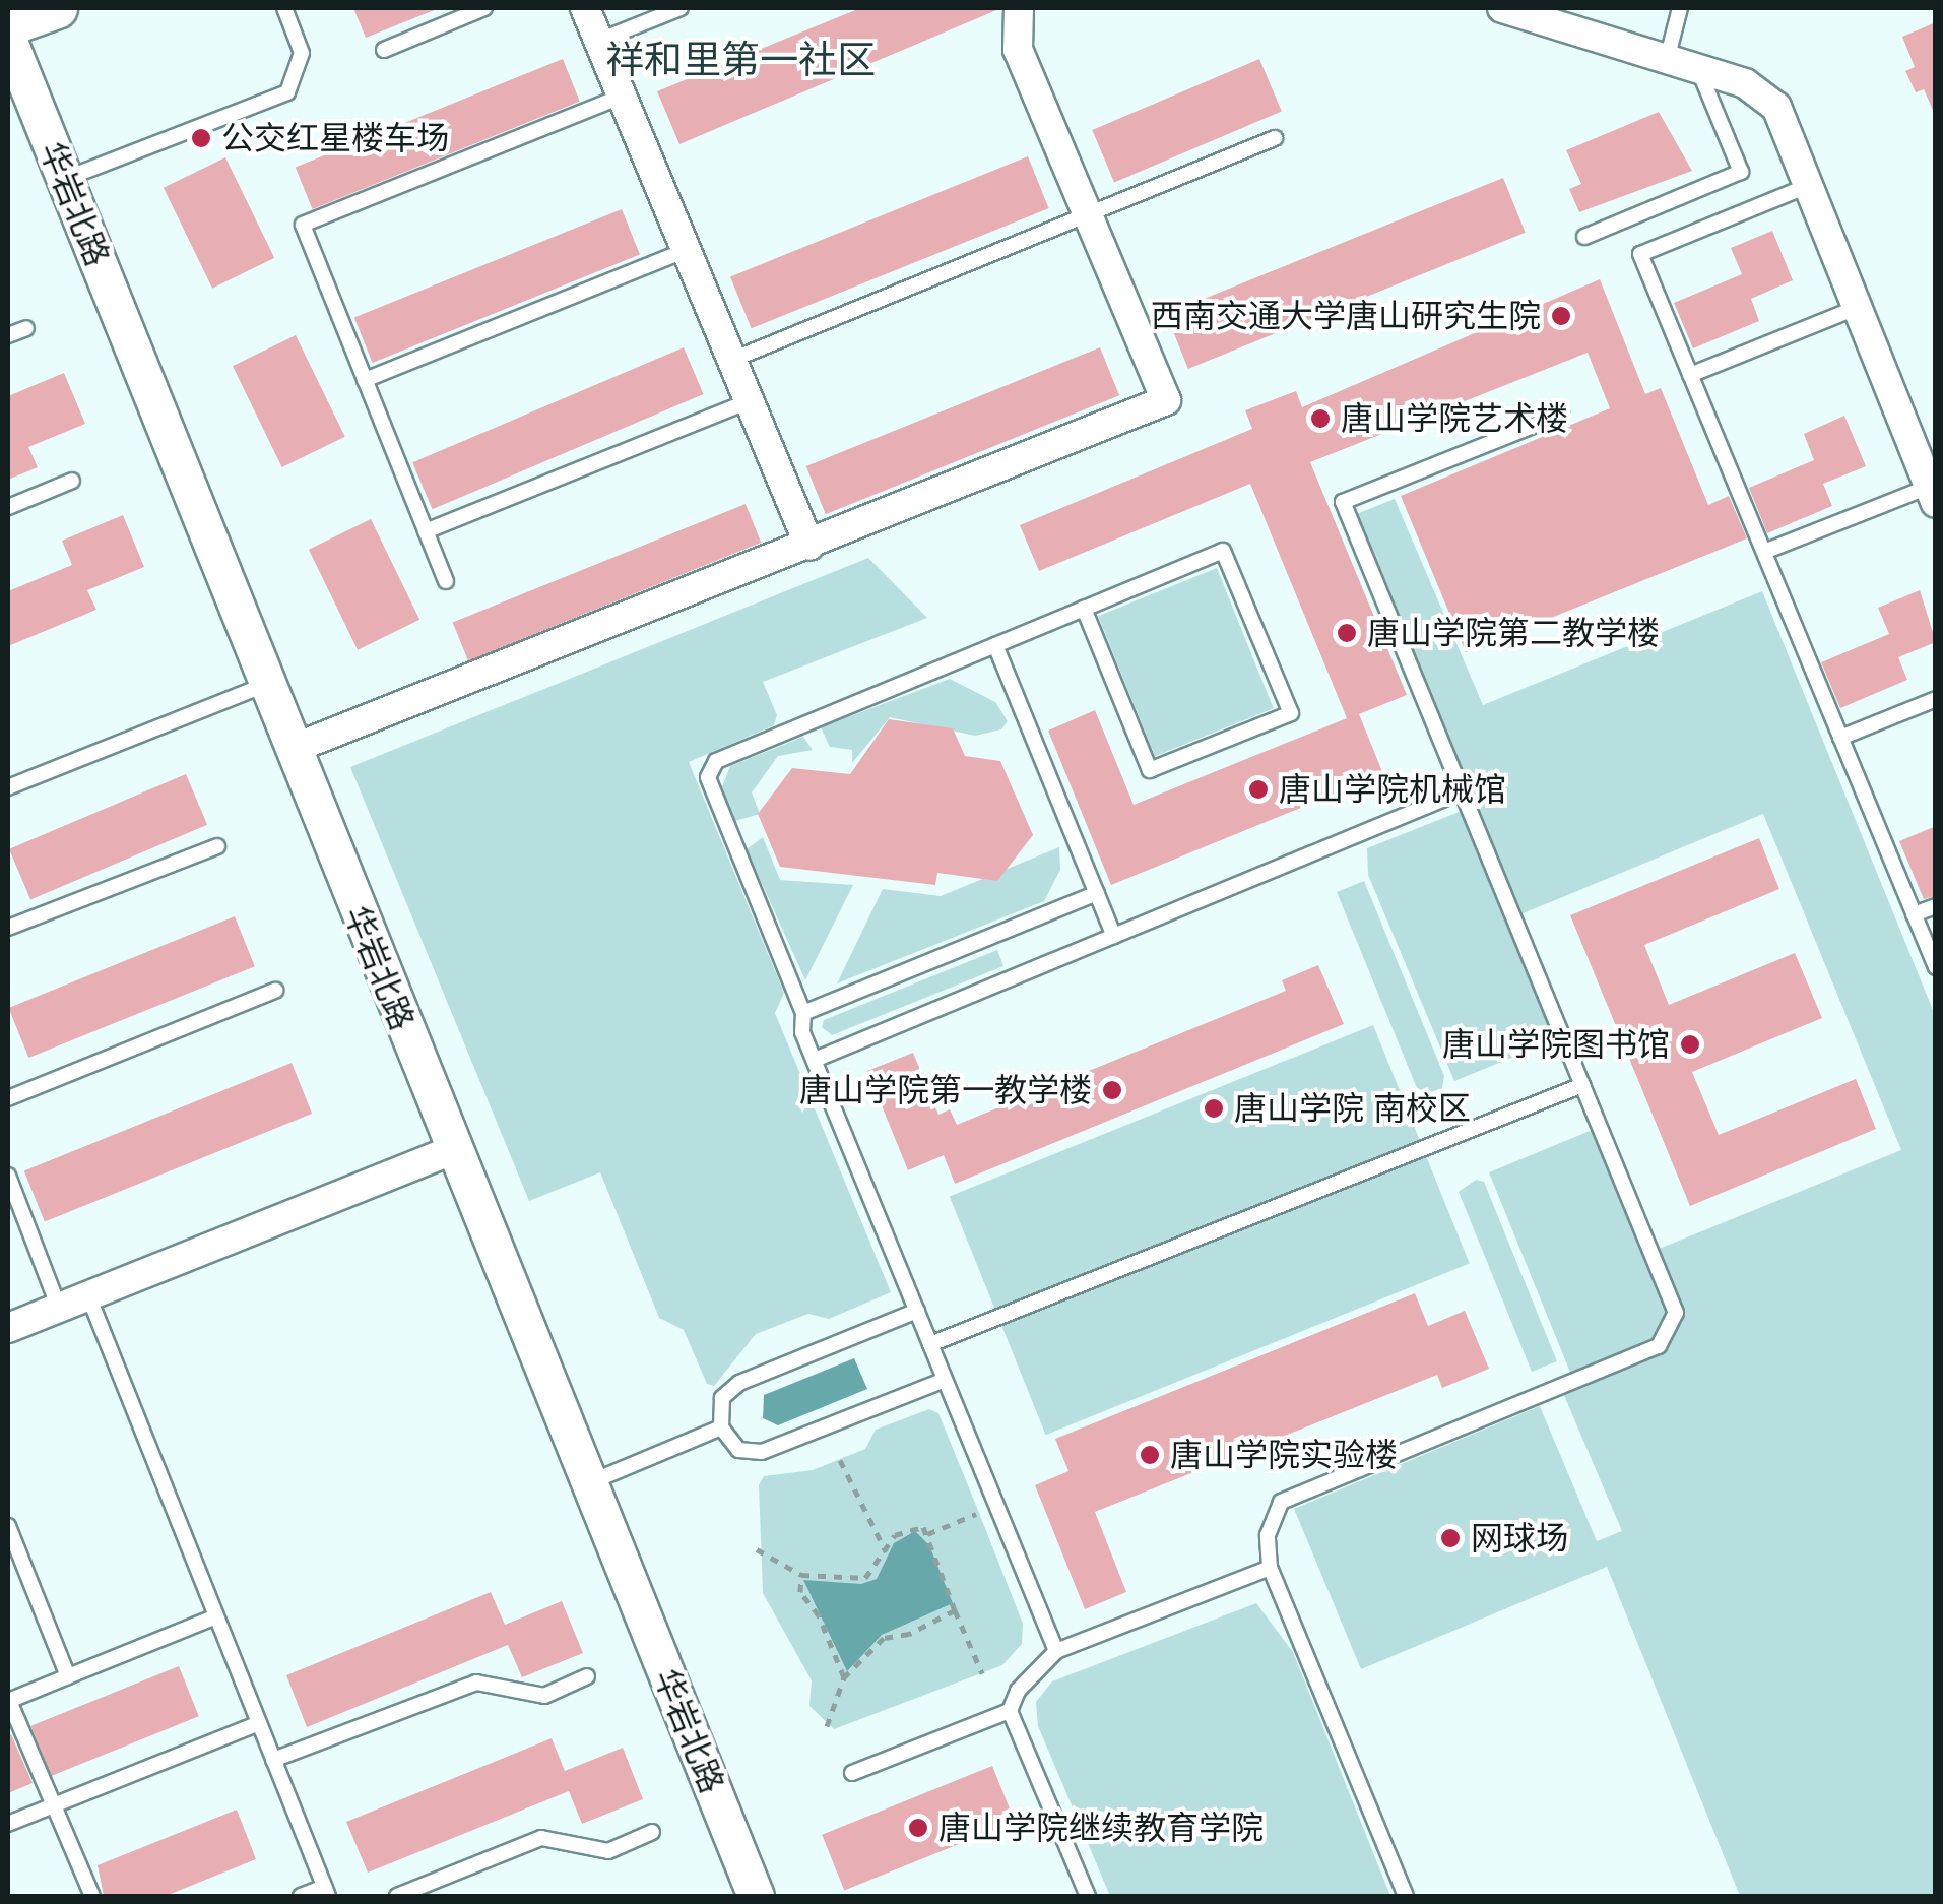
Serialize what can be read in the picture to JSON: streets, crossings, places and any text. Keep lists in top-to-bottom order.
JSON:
{
  "streets": {
    "street": ["华岩北路"]
  },
  "districts": ["祥和里第一社区"],
  "places": [
    "公交红星楼车场",
    "西南交通大学唐山研究生院",
    "唐山学院艺术楼",
    "唐山学院第二教学楼",
    "唐山学院机械馆",
    "唐山学院图书馆",
    "唐山学院第一教学楼",
    "唐山学院 南校区",
    "唐山学院实验楼",
    "网球场",
    "唐山学院继续教育学院"
  ]
}
